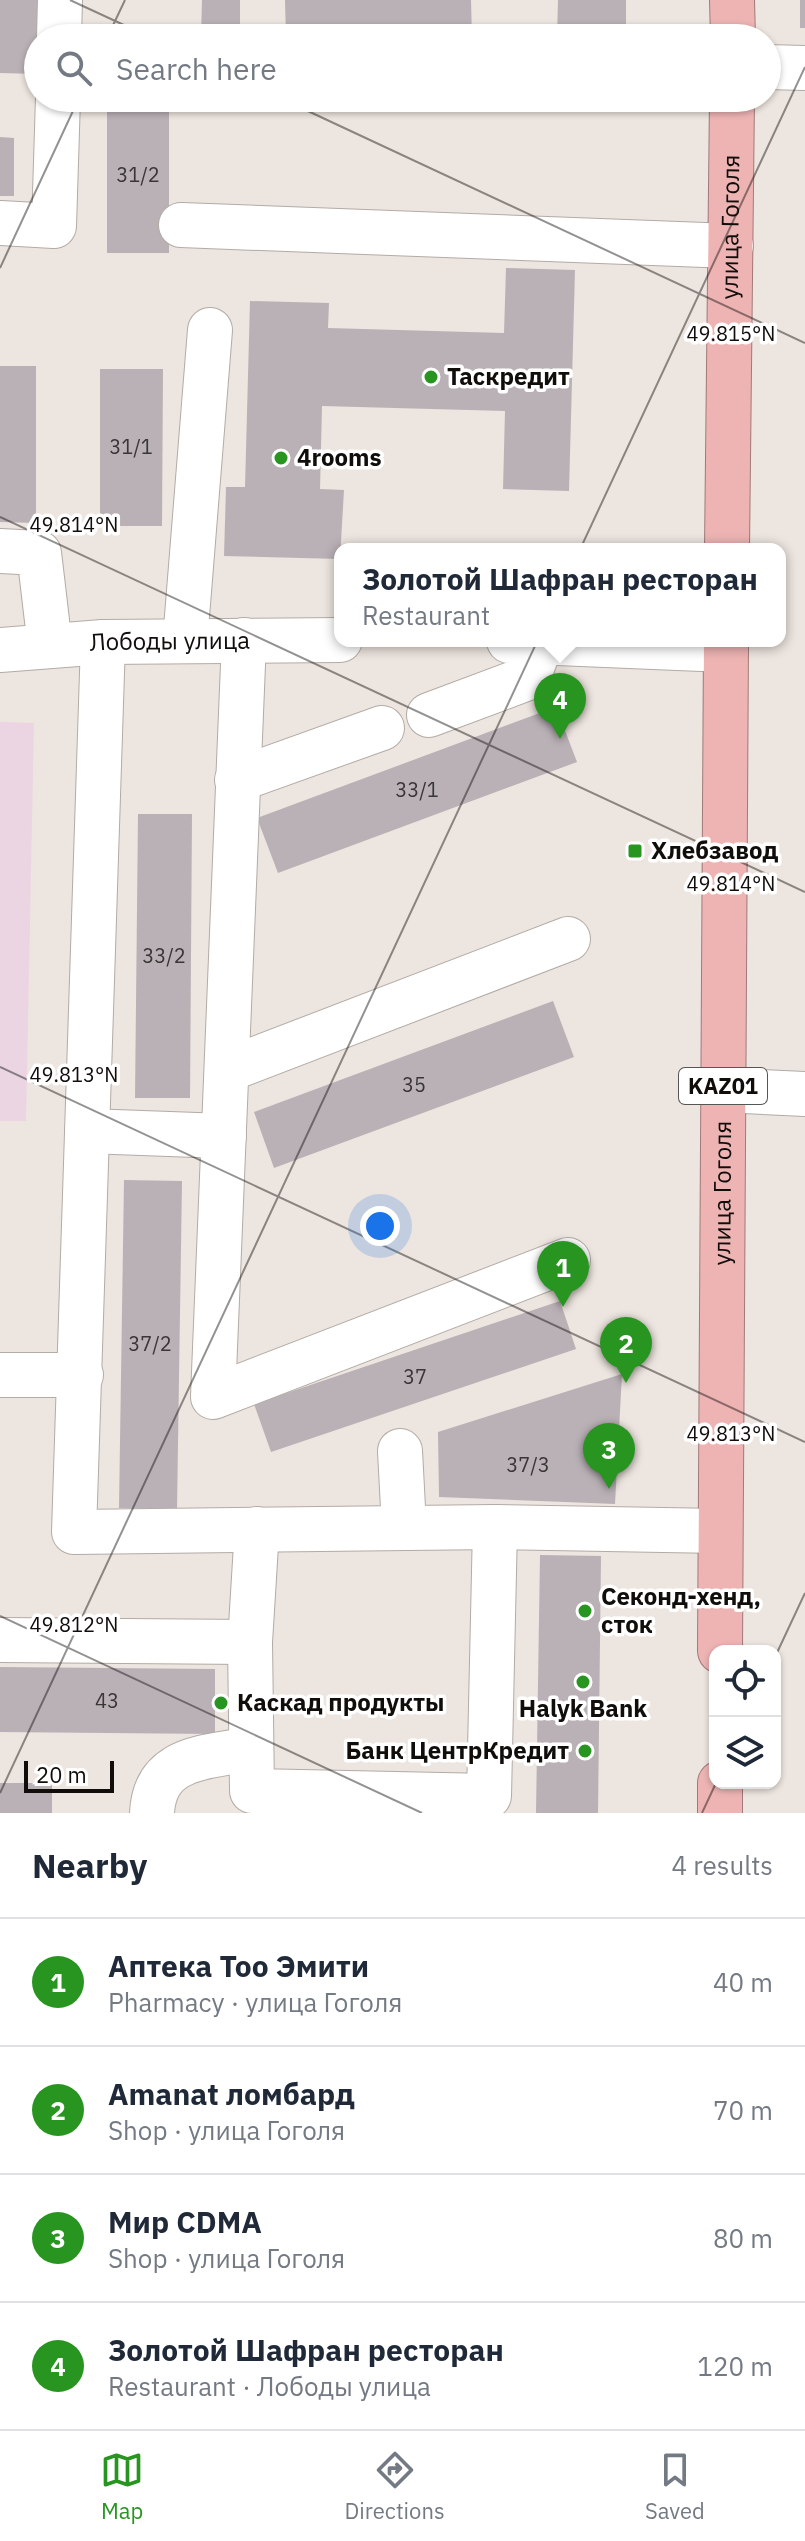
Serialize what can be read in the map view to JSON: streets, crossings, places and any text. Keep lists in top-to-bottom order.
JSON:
{
  "streets": {
    "highway": ["улица Гоголя", "KАZ01"],
    "street": ["Лободы улица"]
  },
  "places": {
    "other": [
      "Таскредит",
      "4rooms",
      "Секонд-хенд, сток",
      "Halyk Bank",
      "Каскад продукты",
      "Банк ЦентрКредит"
    ],
    "transit": ["Хлебзавод"]
  },
  "house_numbers": [
    "31/2",
    "31/1",
    "33/1",
    "33/2",
    "35",
    "37/2",
    "37",
    "37/3",
    "43"
  ],
  "scale_bar": "20 m",
  "page": {
    "search": "Search here",
    "popup": ["Золотой Шафран ресторан", "Restaurant"],
    "pins": [
      "4",
      "1",
      "2",
      "3"
    ],
    "scale": "20 m",
    "heading": ["Nearby", "4 results"],
    "list": [
      {
        "mark": "1",
        "name": "Аптека Тоо Эмити",
        "note": "Pharmacy · улица Гоголя",
        "value": "40 m"
      },
      {
        "mark": "2",
        "name": "Amanat ломбард",
        "note": "Shop · улица Гоголя",
        "value": "70 m"
      },
      {
        "mark": "3",
        "name": "Мир CDMA",
        "note": "Shop · улица Гоголя",
        "value": "80 m"
      },
      {
        "mark": "4",
        "name": "Золотой Шафран ресторан",
        "note": "Restaurant · Лободы улица",
        "value": "120 m"
      }
    ],
    "nav": ["Map", "Directions", "Saved"]
  },
  "coordinates": [
    "49.815°N",
    "49.814°N",
    "49.813°N",
    "49.812°N"
  ]
}
